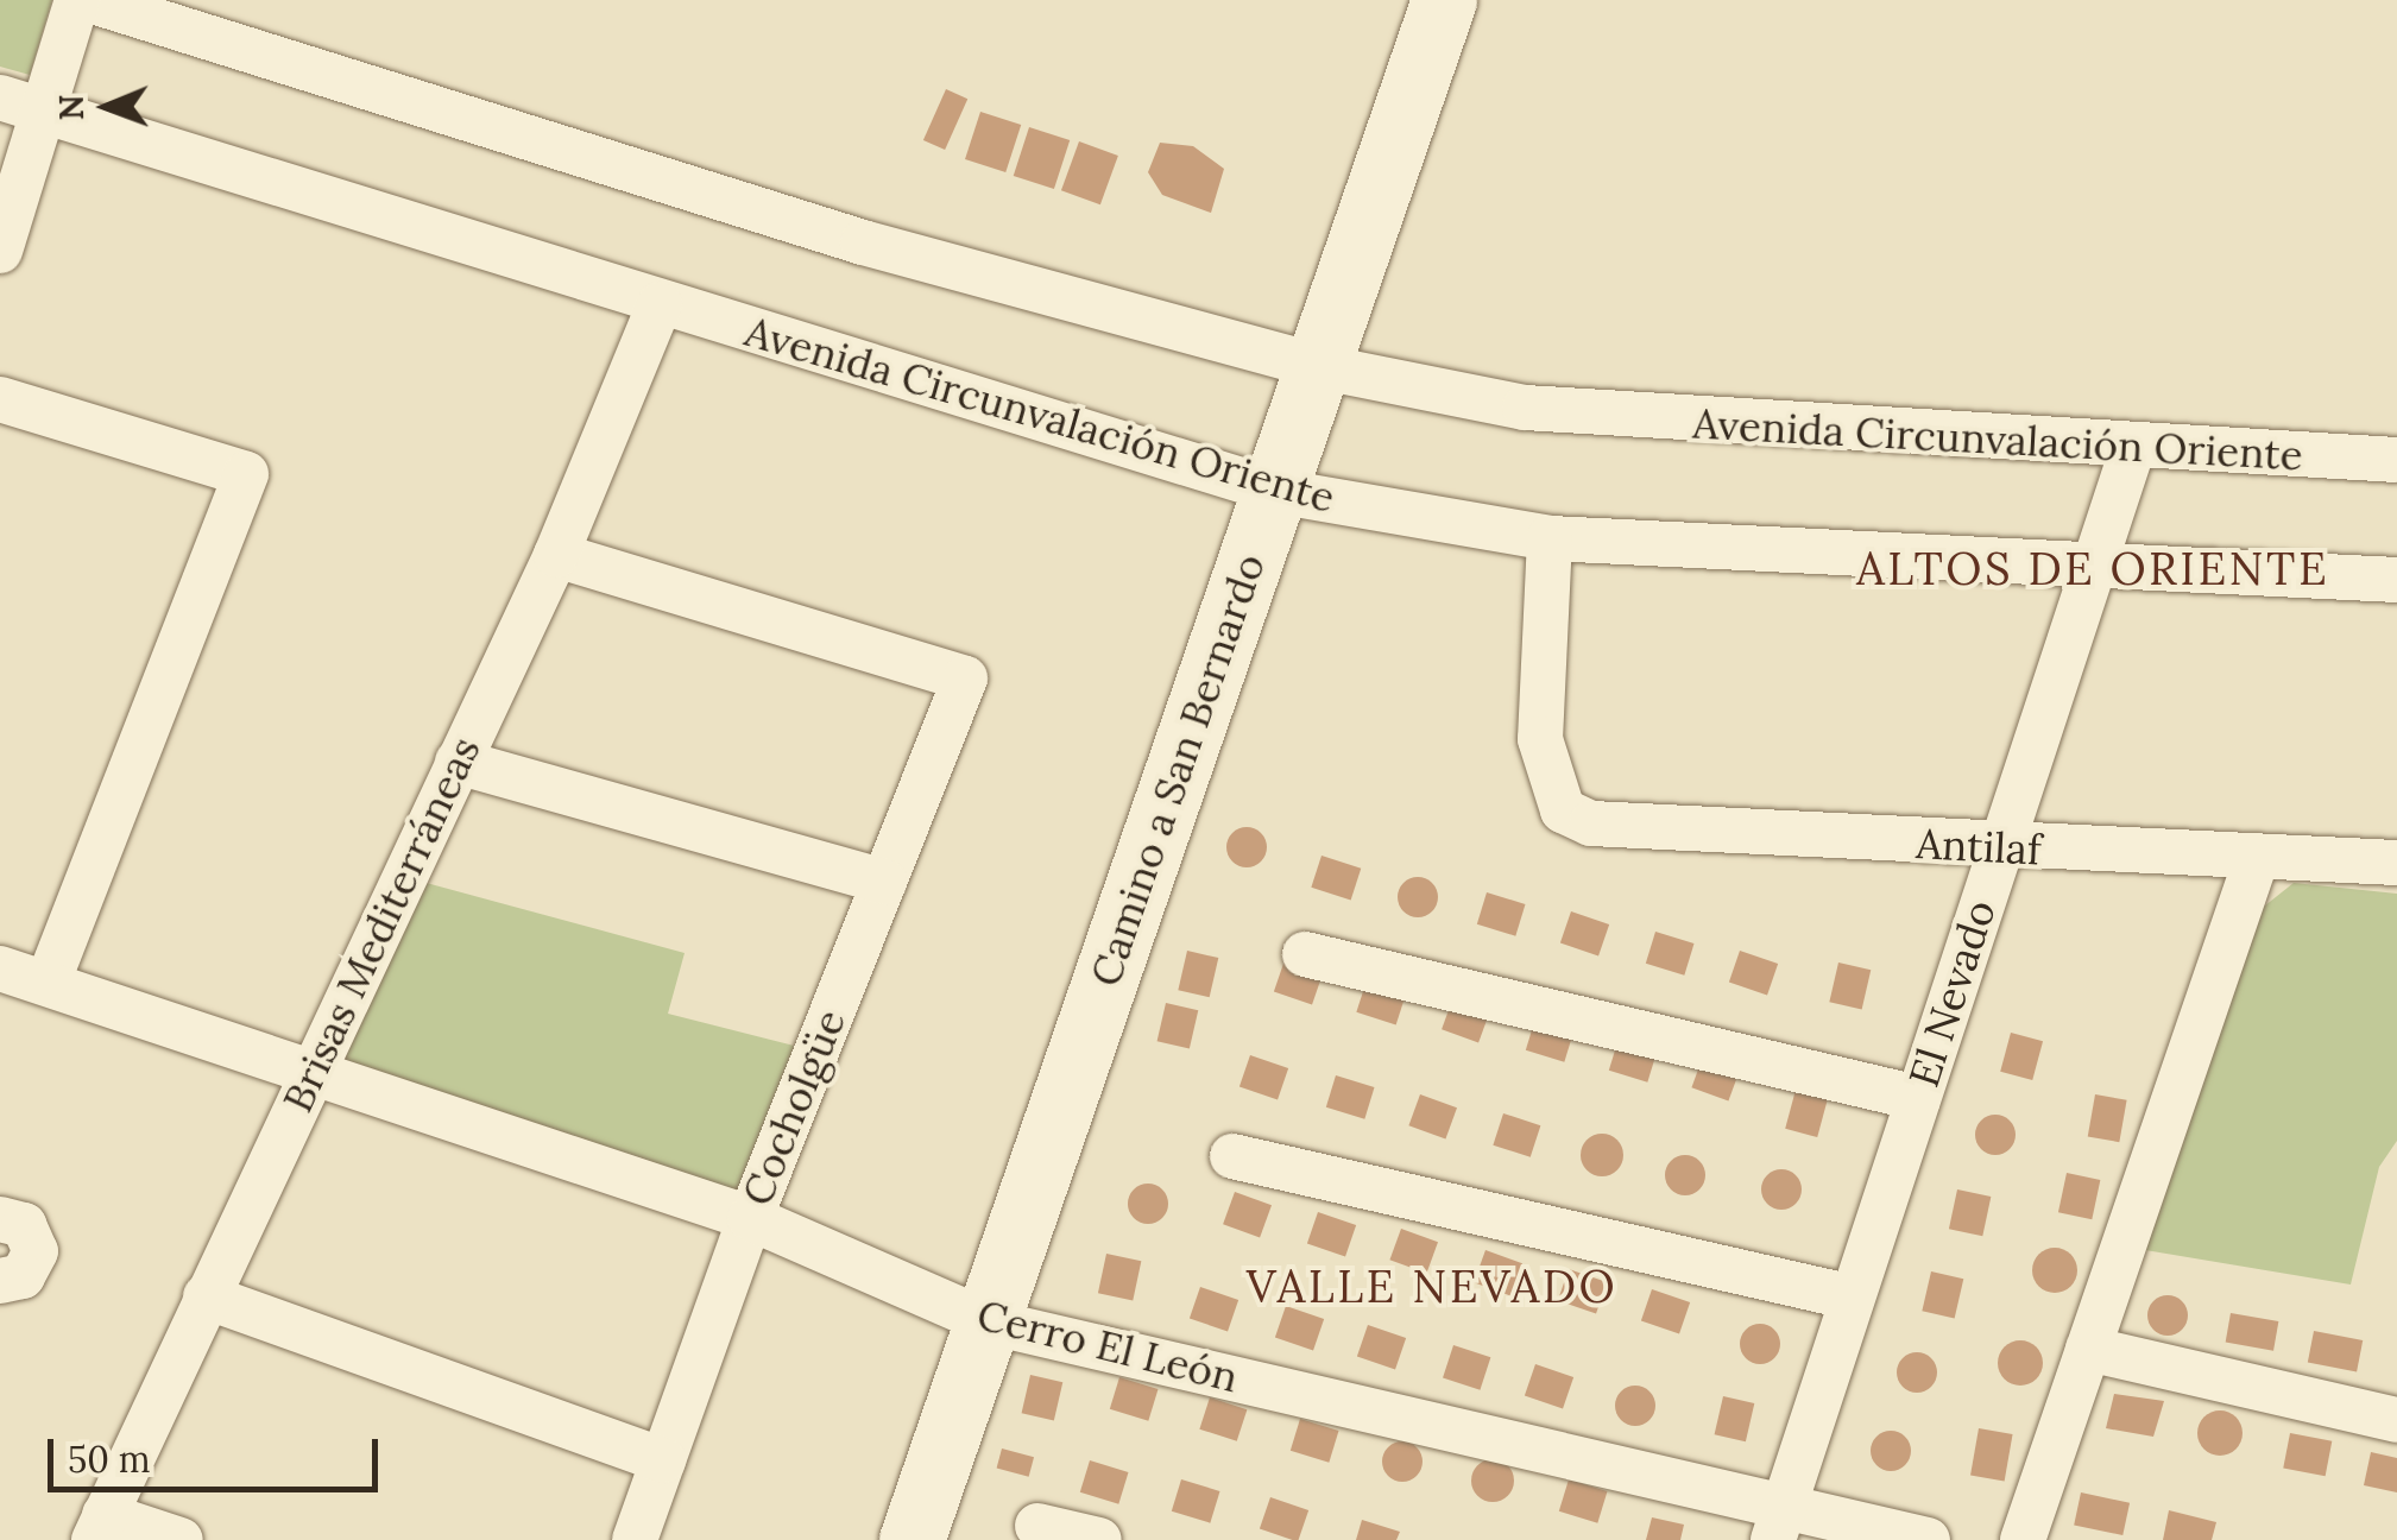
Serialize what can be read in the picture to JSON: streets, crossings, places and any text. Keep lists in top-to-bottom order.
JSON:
{
  "streets": {
    "street": [
      "Avenida Circunvalación Oriente",
      "Camino a San Bernardo",
      "Antilaf",
      "Brisas Mediterráneas",
      "El Nevado",
      "Cocholgüe",
      "Cerro El León"
    ]
  },
  "crossings": [
    ["Avenida Circunvalación Oriente", "Camino a San Bernardo"],
    ["Avenida Circunvalación Oriente", "Antilaf"],
    ["Avenida Circunvalación Oriente", "Brisas Mediterráneas"],
    ["Avenida Circunvalación Oriente", "El Nevado"],
    ["Camino a San Bernardo", "Cerro El León"],
    ["Antilaf", "El Nevado"],
    ["Brisas Mediterráneas", "Cocholgüe"],
    ["Brisas Mediterráneas", "Cerro El León"],
    ["El Nevado", "Cerro El León"],
    ["Cocholgüe", "Cerro El León"]
  ],
  "districts": ["ALTOS DE ORIENTE", "VALLE NEVADO"],
  "scale_bar": "50 m",
  "north": "left"
}
